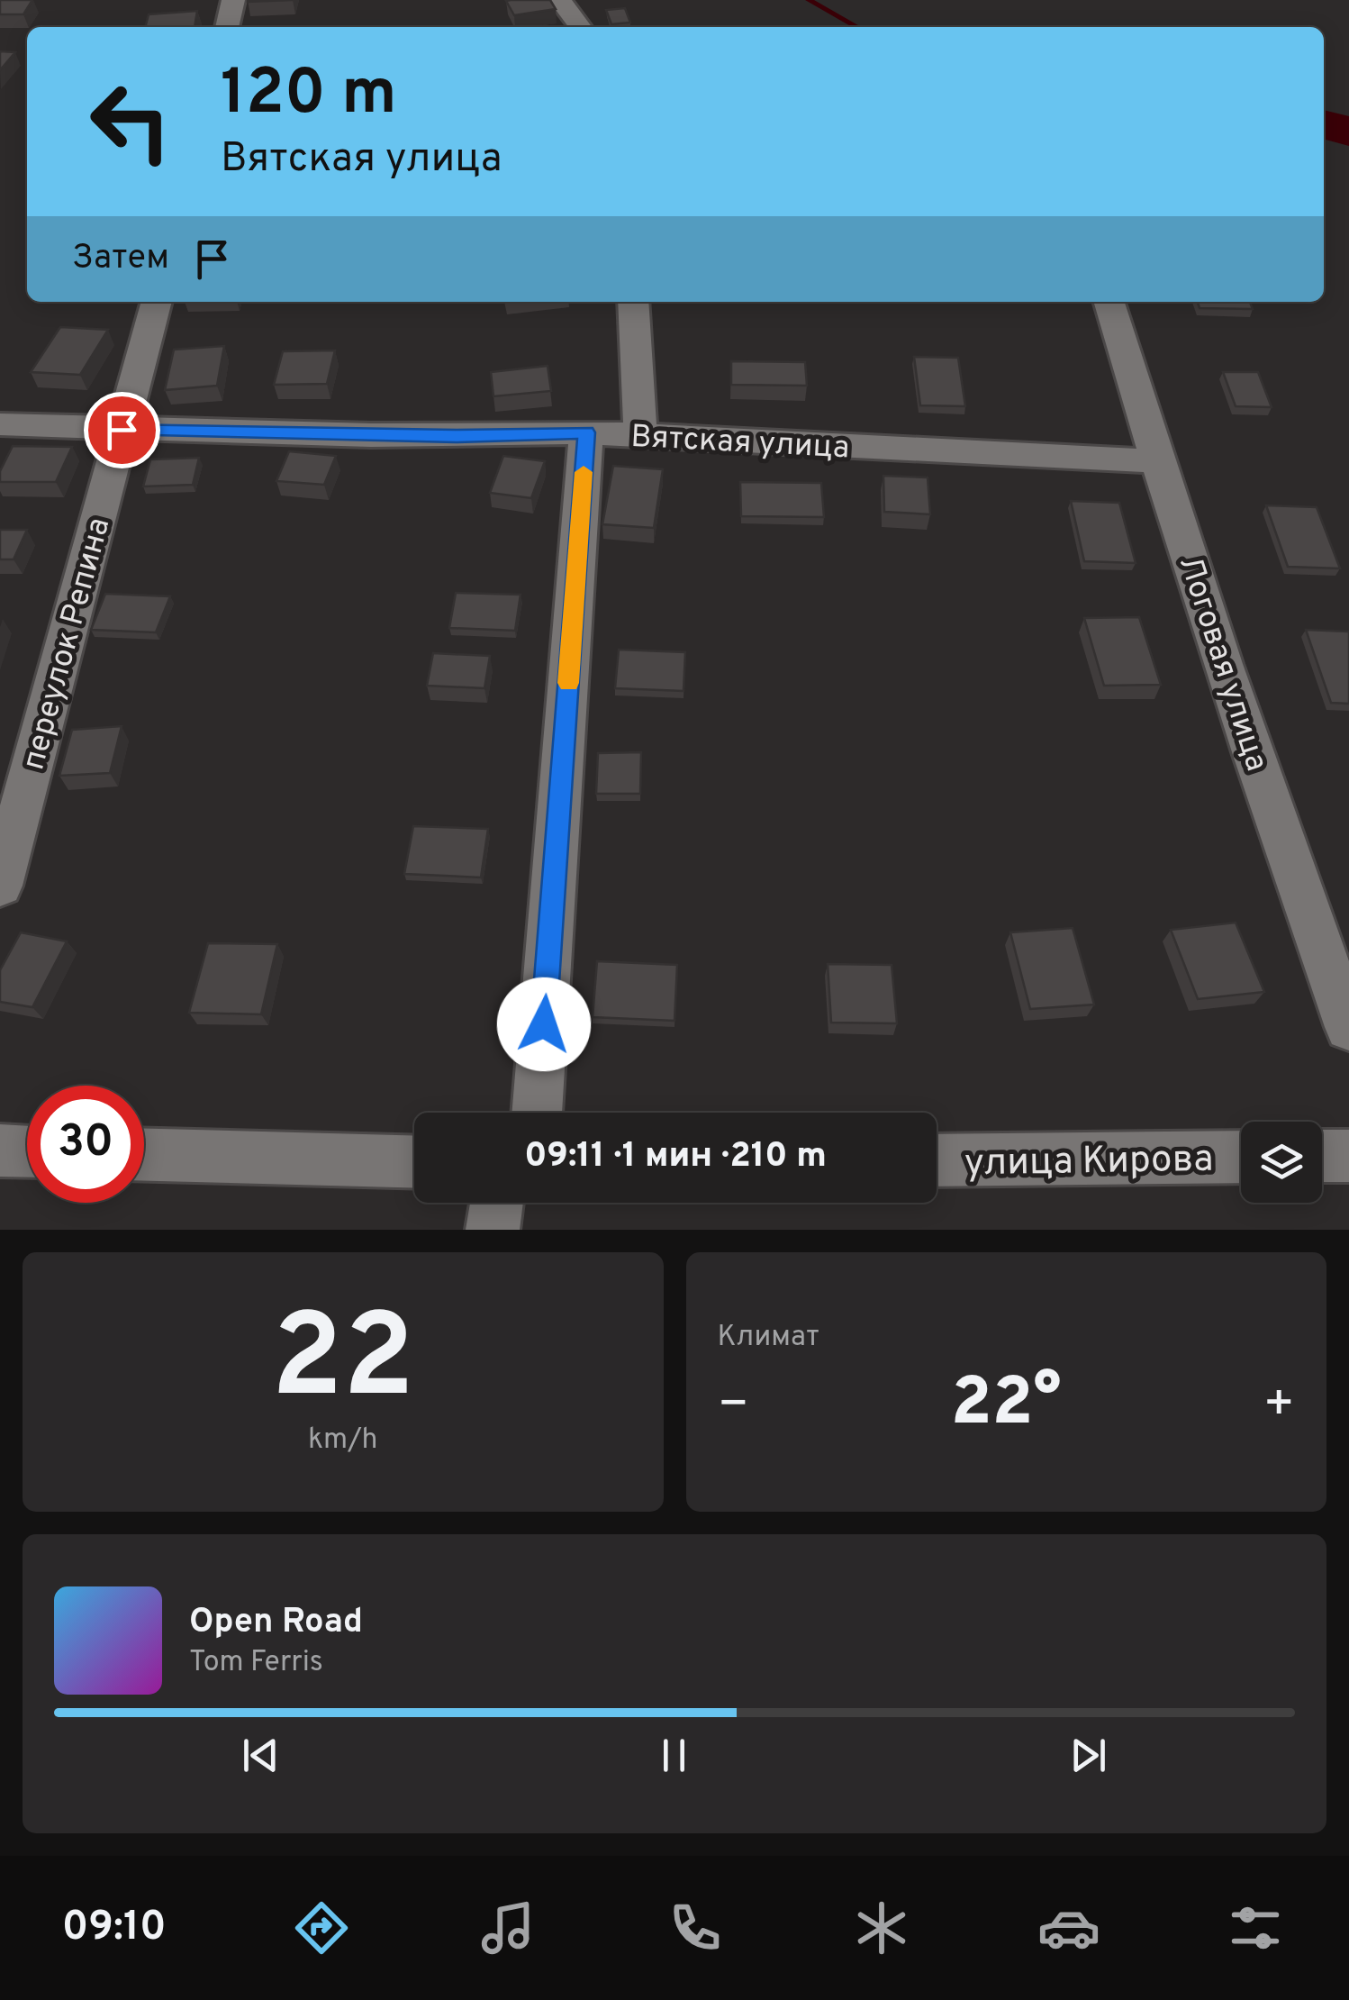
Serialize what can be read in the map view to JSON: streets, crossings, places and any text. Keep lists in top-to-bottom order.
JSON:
{
  "streets": {
    "street": [
      "Вятская улица",
      "переулок Репина",
      "Логовая улица",
      "улица Кирова"
    ]
  },
  "crossings": [
    ["Вятская улица", "переулок Репина"],
    ["Вятская улица", "Логовая улица"]
  ],
  "page": {
    "turn": ["120 m", "Вятская улица"],
    "then": "Затем",
    "limit": "30",
    "trip": "09:11 · 1 мин · 210 m",
    "tile": [
      ["22", "km/h"],
      "Климат"
    ],
    "heat": ["−", "22°", "+"],
    "song": ["Open Road", "Tom Ferris"],
    "tabs": "09:10"
  }
}
